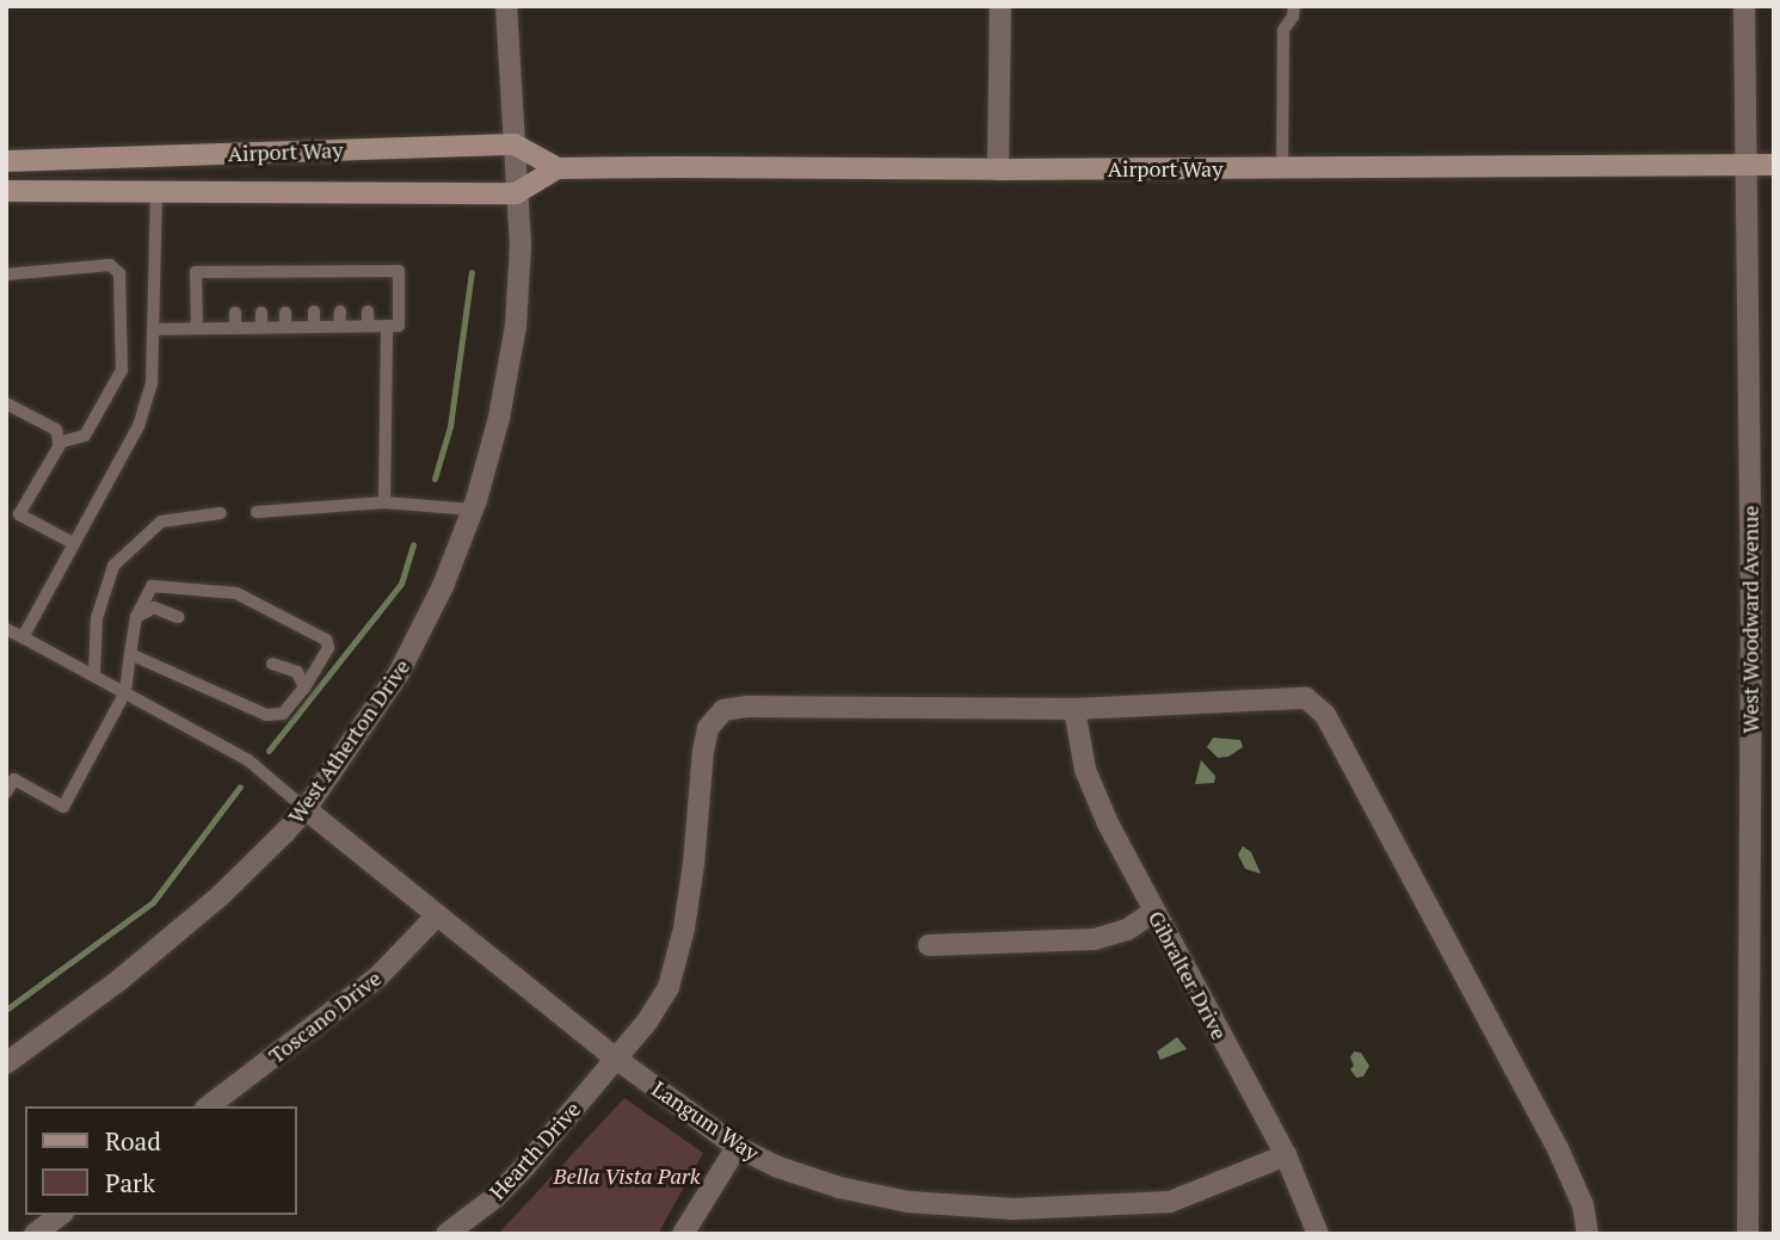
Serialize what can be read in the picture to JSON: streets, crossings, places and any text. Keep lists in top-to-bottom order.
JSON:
{
  "streets": {
    "main road": ["Airport Way"],
    "street": [
      "West Woodward Avenue",
      "West Atherton Drive",
      "Gibralter Drive",
      "Toscano Drive",
      "Langum Way",
      "Hearth Drive"
    ]
  },
  "crossings": [
    ["Airport Way", "West Woodward Avenue"],
    ["Airport Way", "West Atherton Drive"],
    ["West Atherton Drive", "Langum Way"],
    ["Gibralter Drive", "Langum Way"],
    ["Gibralter Drive", "Hearth Drive"],
    ["Toscano Drive", "Langum Way"],
    ["Langum Way", "Hearth Drive"]
  ],
  "parks": ["Bella Vista Park"],
  "legend": ["Road", "Park"]
}
